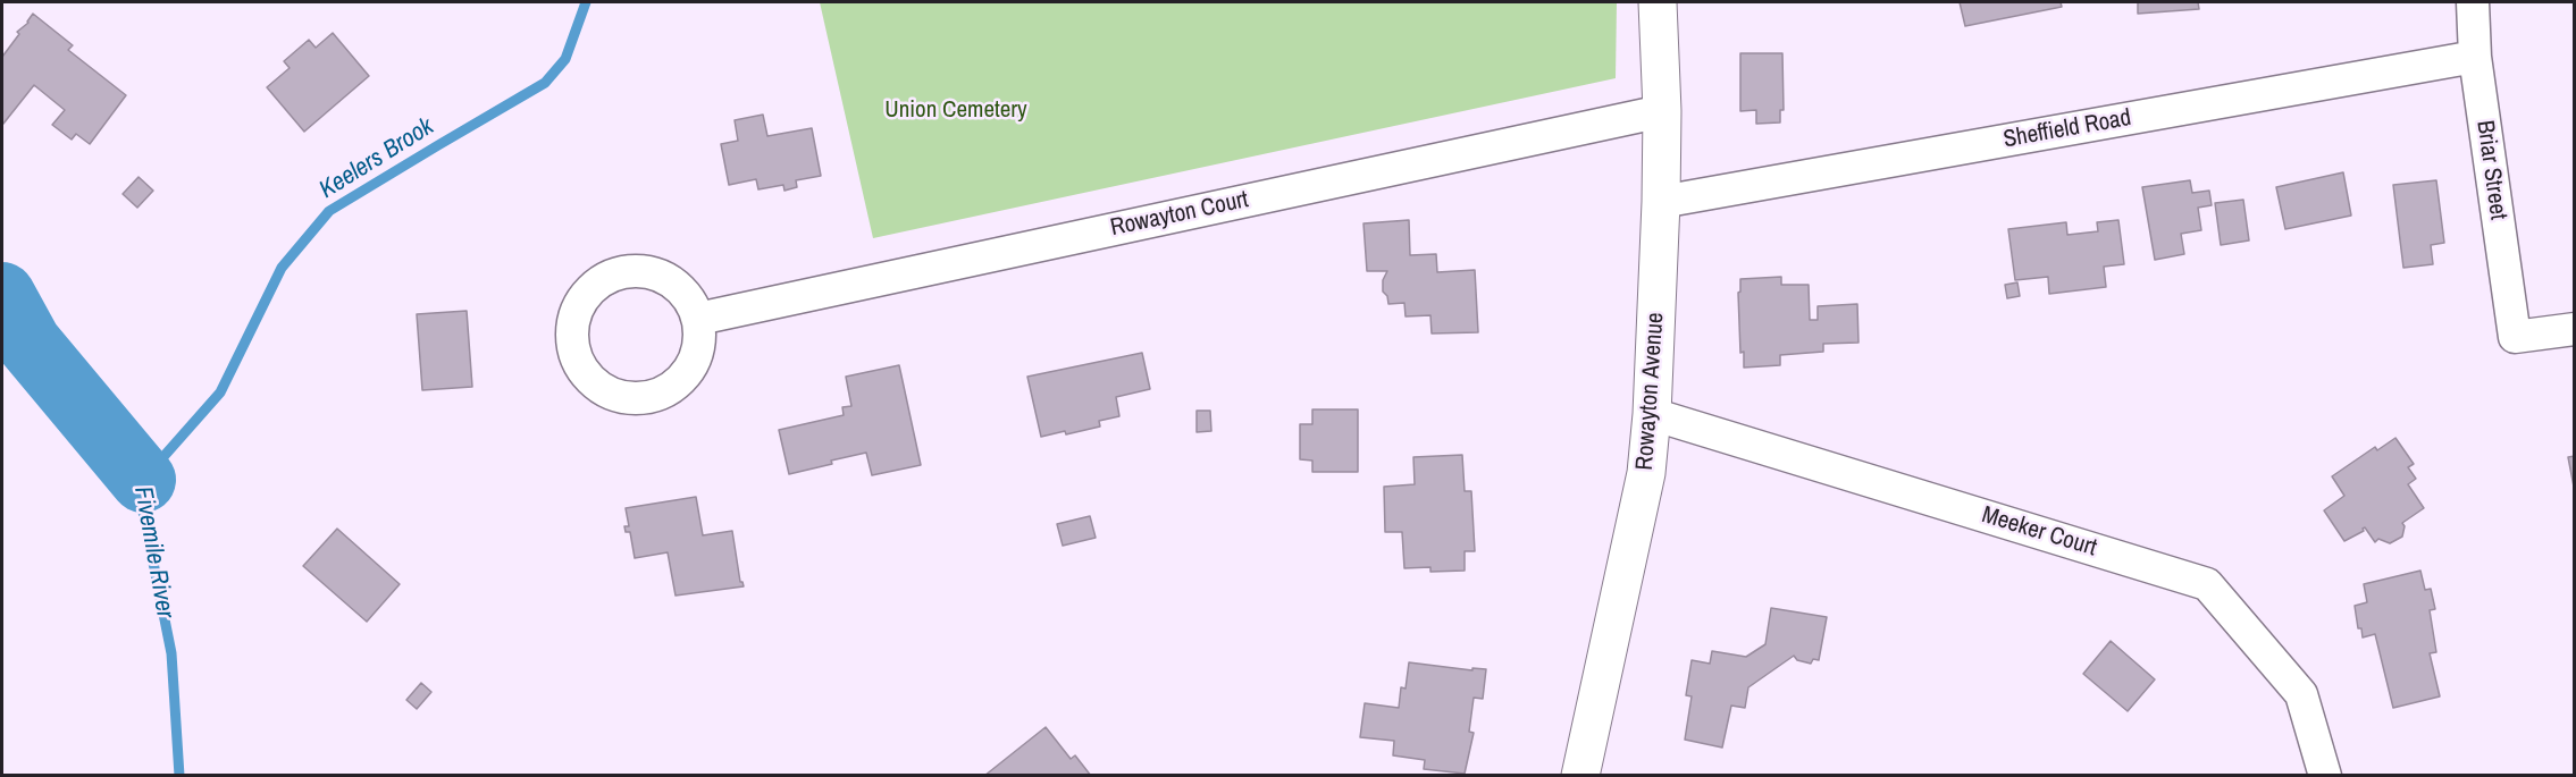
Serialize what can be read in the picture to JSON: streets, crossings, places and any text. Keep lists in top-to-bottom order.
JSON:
{
  "streets": {
    "street": [
      "Sheffield Road",
      "Briar Street",
      "Rowayton Court",
      "Rowayton Avenue",
      "Meeker Court"
    ]
  },
  "crossings": [
    ["Sheffield Road", "Briar Street"],
    ["Sheffield Road", "Rowayton Avenue"],
    ["Rowayton Court", "Rowayton Avenue"],
    ["Rowayton Avenue", "Meeker Court"]
  ],
  "water": ["Keelers Brook", "Fivemile River"],
  "parks": ["Union Cemetery"]
}
